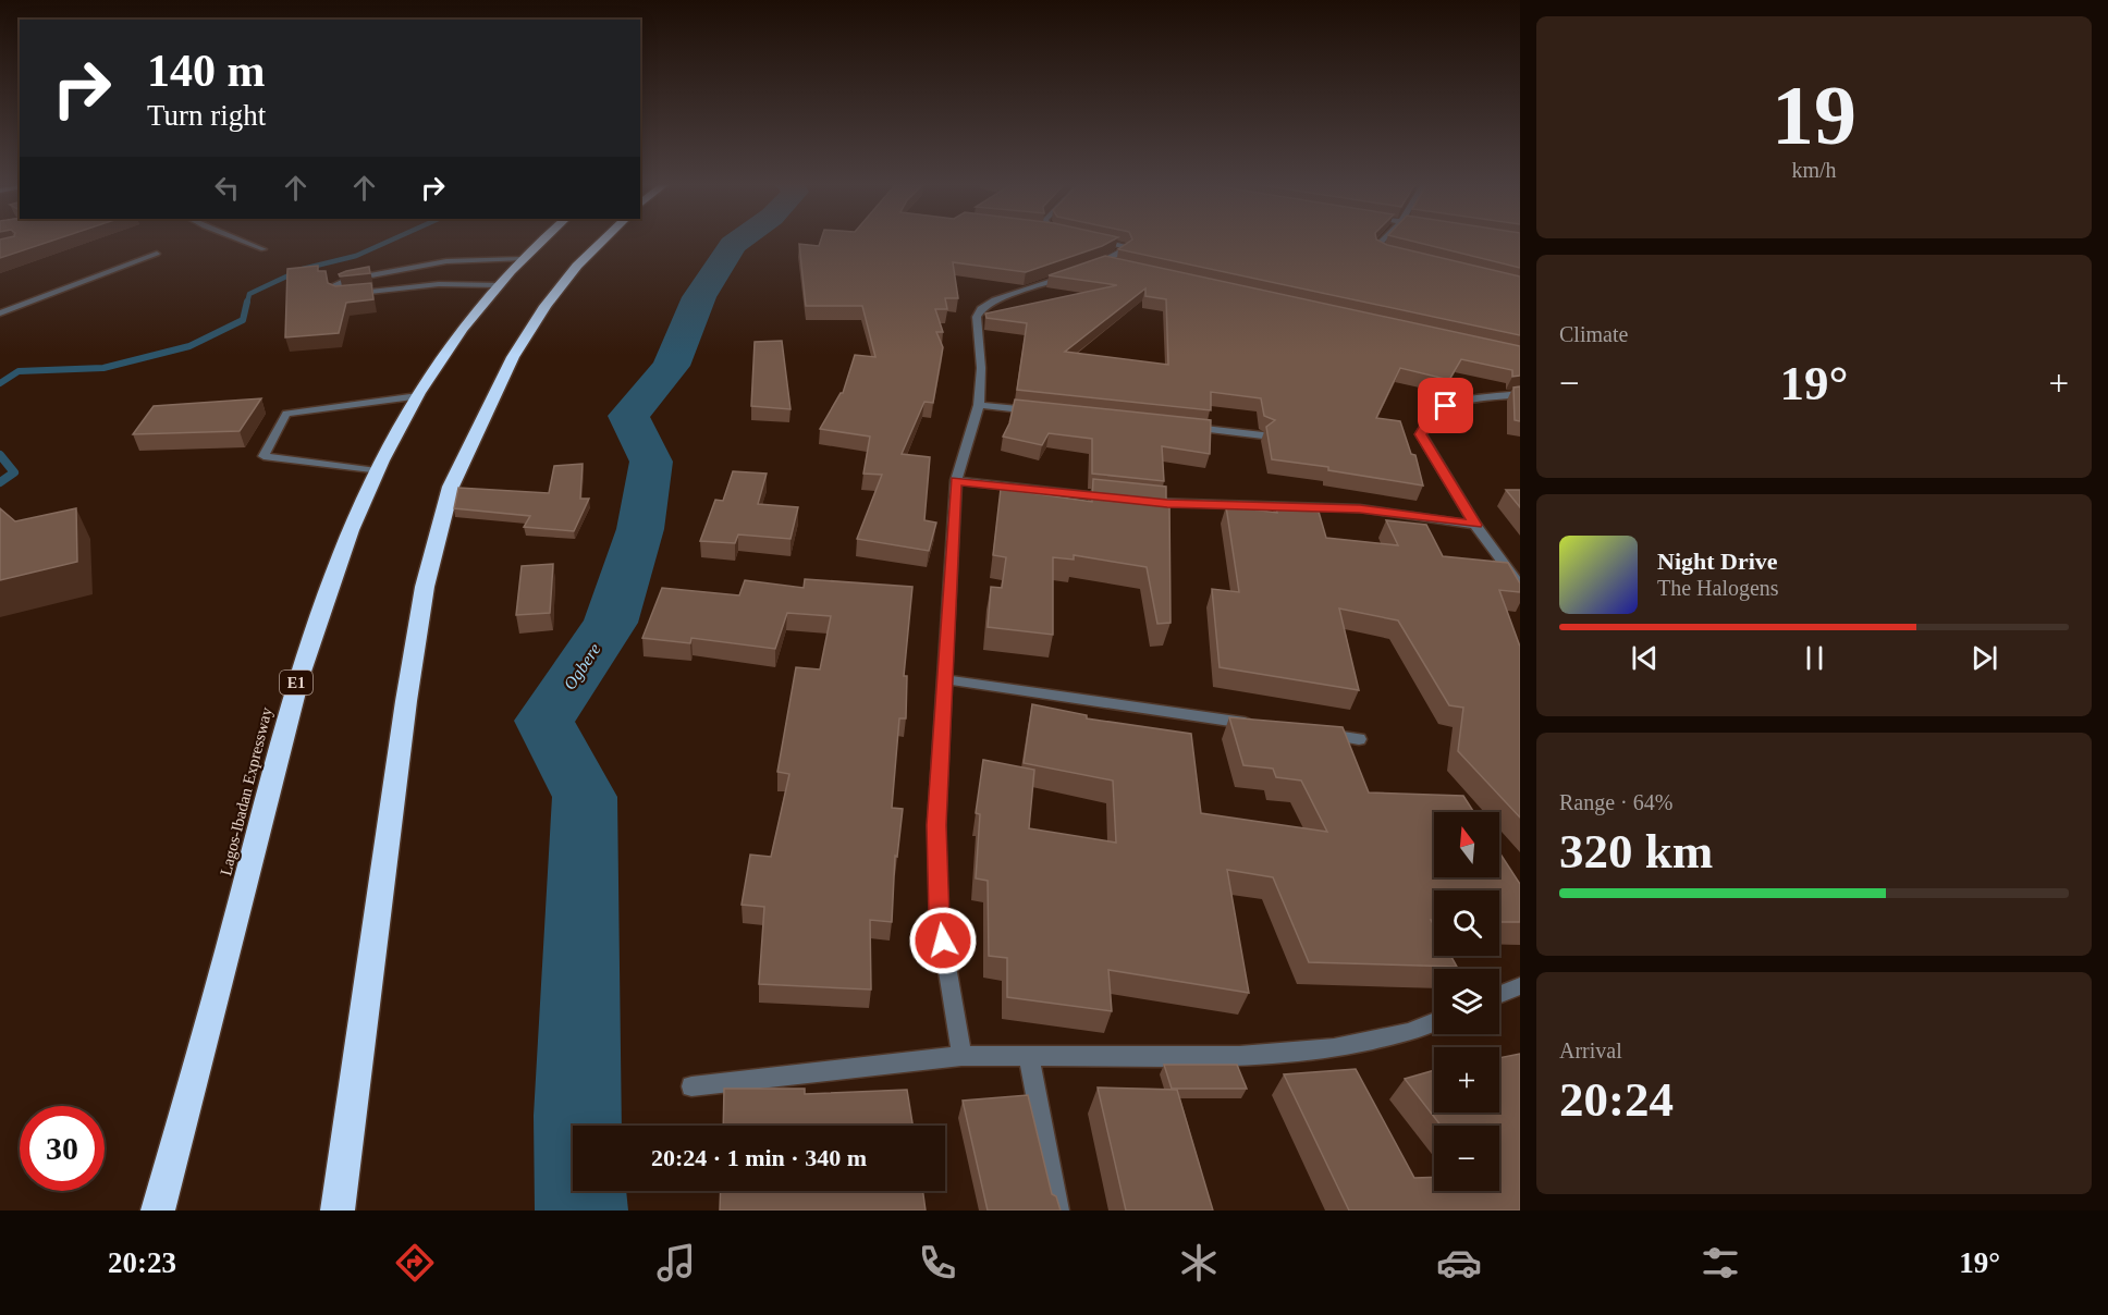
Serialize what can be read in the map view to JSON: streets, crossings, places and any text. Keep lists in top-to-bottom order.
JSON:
{
  "streets": {
    "highway": ["E1", "Lagos-Ibadan Expressway"]
  },
  "water": ["Ogbere"],
  "north": "top",
  "page": {
    "tile": [
      ["19", "km/h"],
      "Climate",
      ["Range · 64%", "320 km"],
      ["Arrival", "20:24"]
    ],
    "turn": ["140 m", "Turn right"],
    "heat": ["−", "19°", "+"],
    "song": ["Night Drive", "The Halogens"],
    "map_buttons": ["+", "−"],
    "limit": "30",
    "trip": "20:24 · 1 min · 340 m",
    "tabs": ["20:23", "19°"]
  }
}
